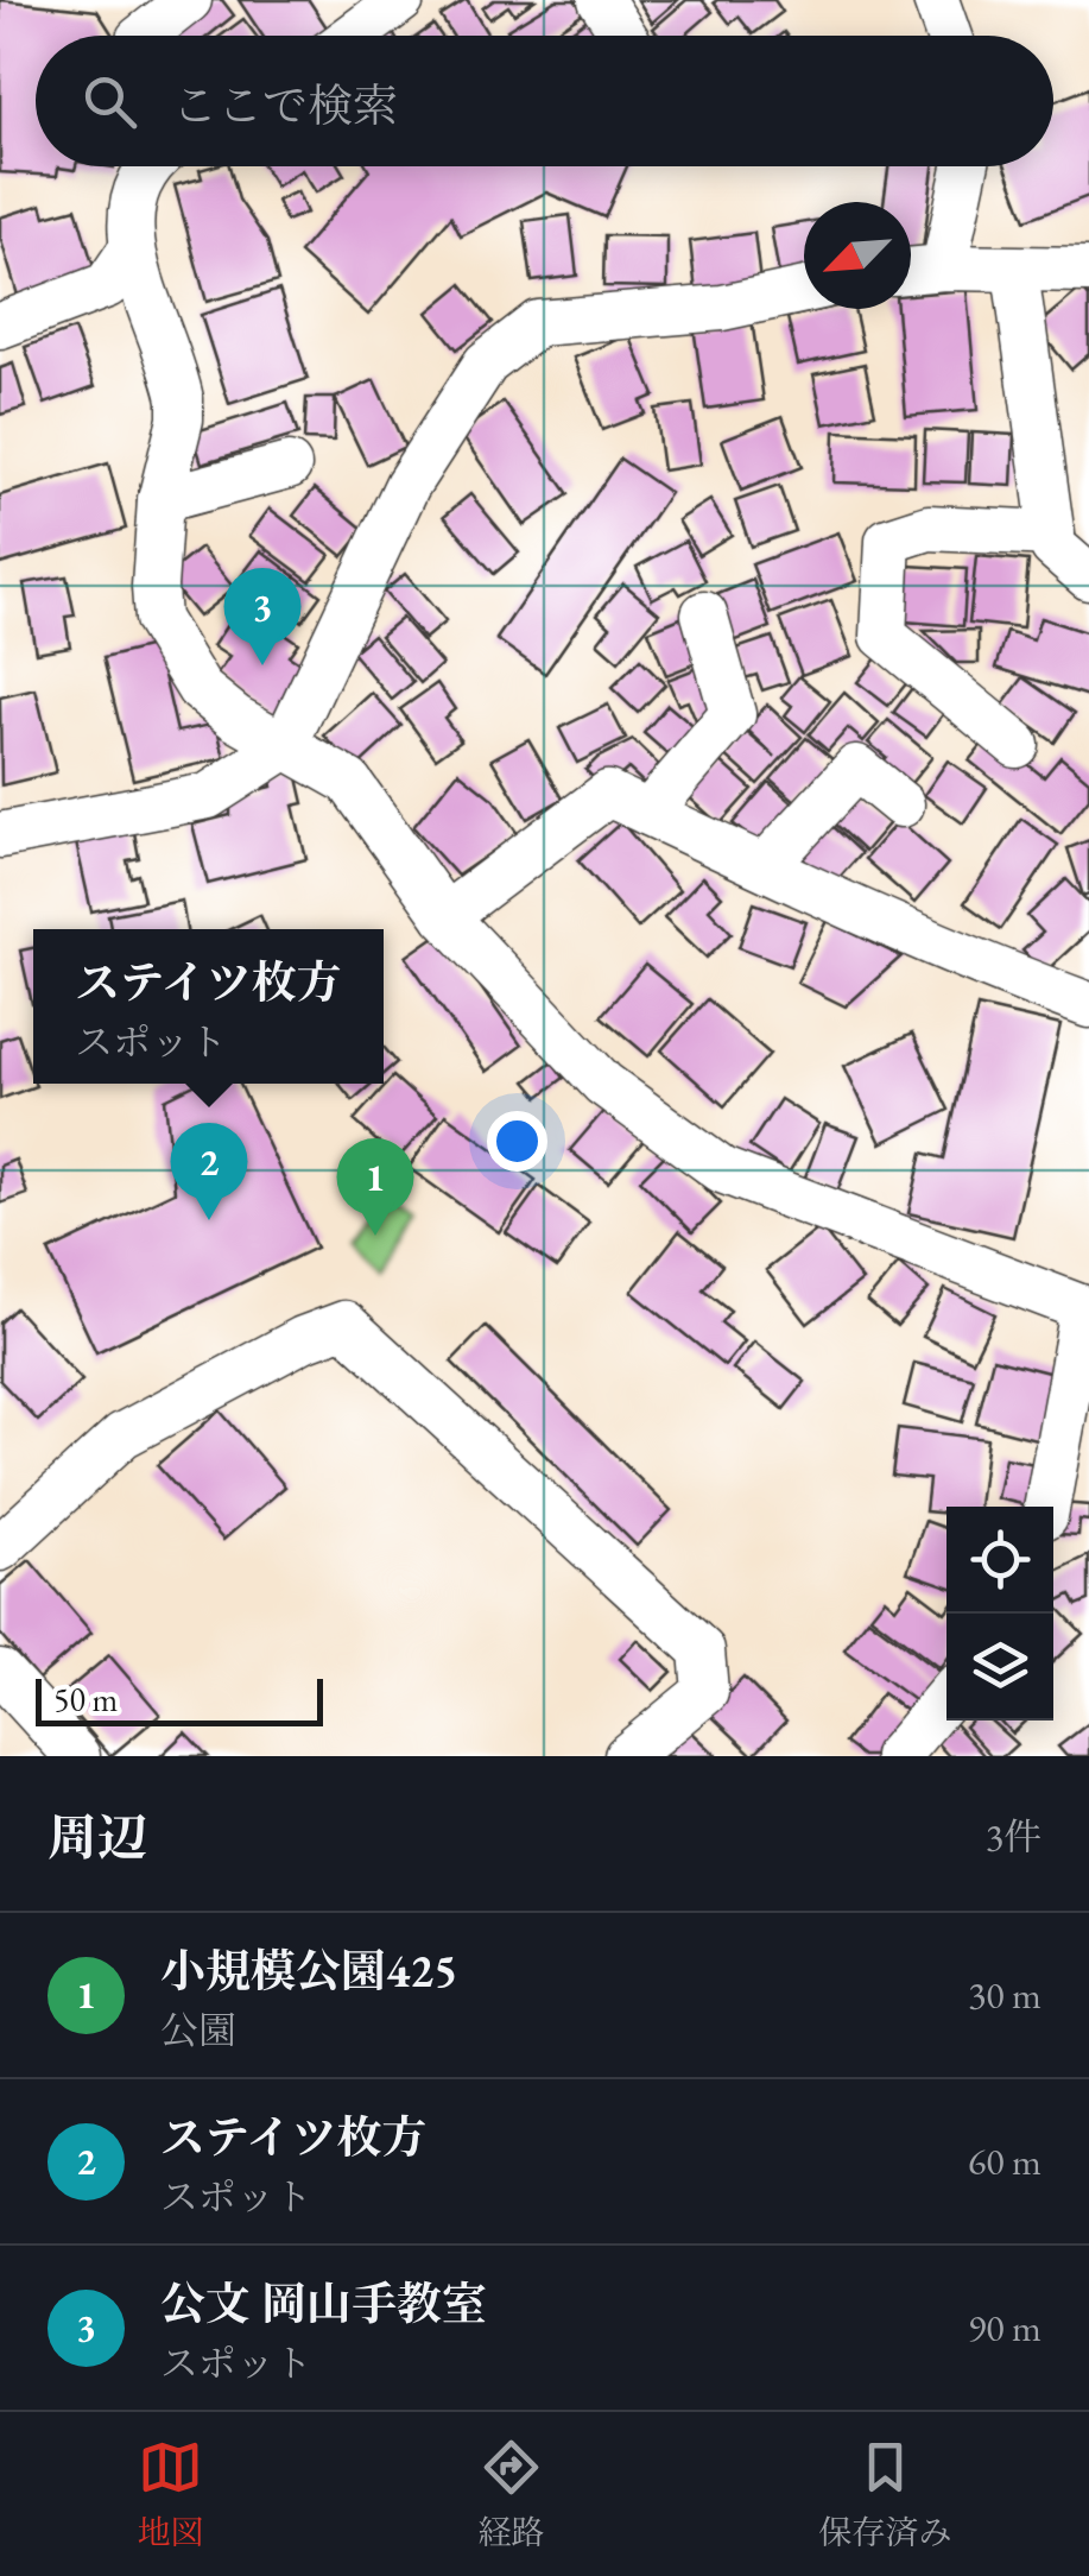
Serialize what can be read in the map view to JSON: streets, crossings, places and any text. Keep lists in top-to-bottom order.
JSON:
{
  "scale_bar": "50 m",
  "north": "bottom left",
  "page": {
    "search": "ここで検索",
    "pins": ["3", "2", "1"],
    "popup": ["ステイツ枚方", "スポット"],
    "scale": "50 m",
    "heading": ["周辺", "3件"],
    "list": [
      {
        "mark": "1",
        "name": "小規模公園425",
        "note": "公園",
        "value": "30 m"
      },
      {
        "mark": "2",
        "name": "ステイツ枚方",
        "note": "スポット",
        "value": "60 m"
      },
      {
        "mark": "3",
        "name": "公文 岡山手教室",
        "note": "スポット",
        "value": "90 m"
      }
    ],
    "nav": ["地図", "経路", "保存済み"]
  }
}
